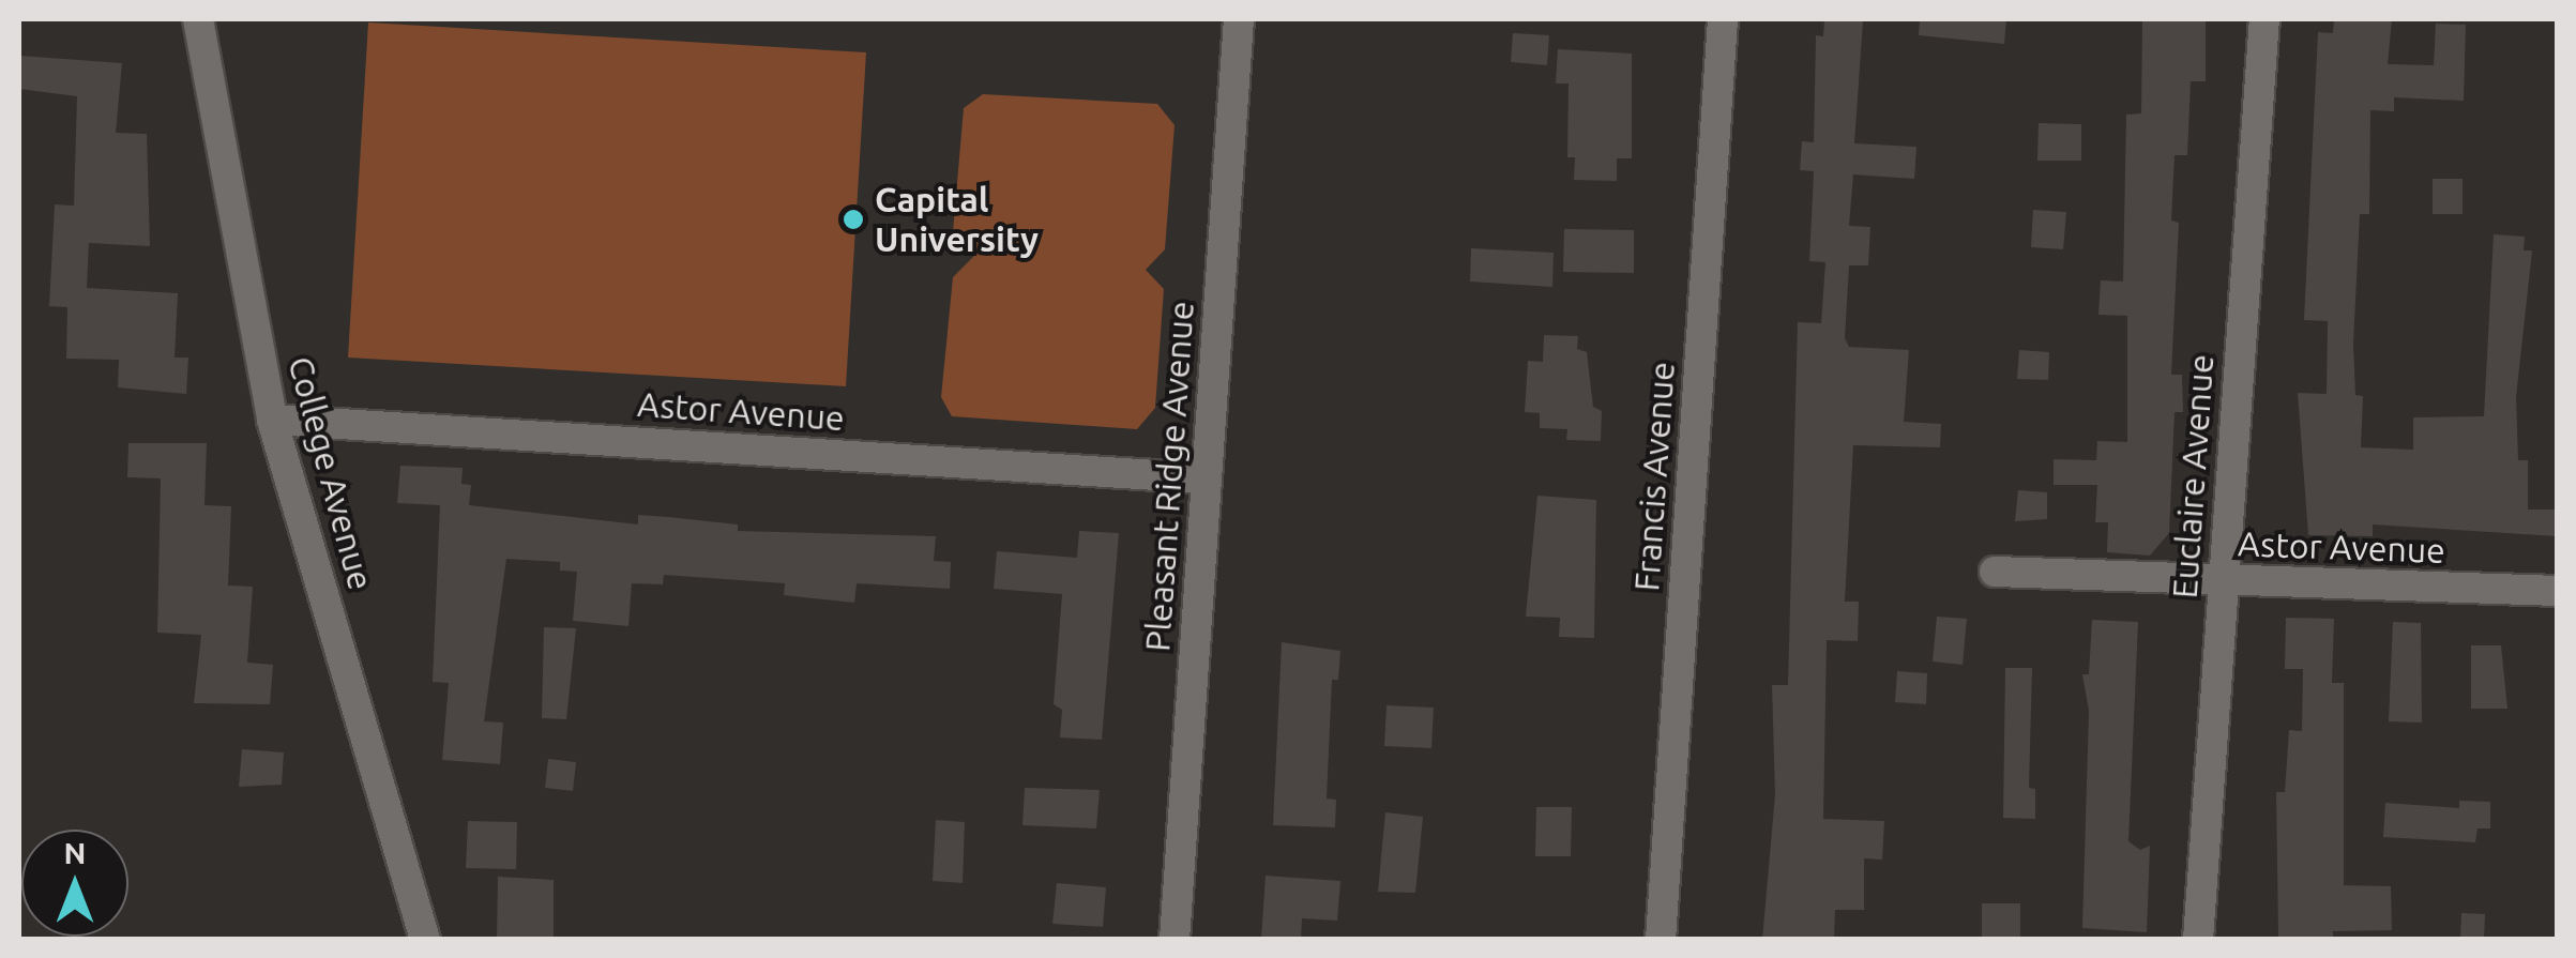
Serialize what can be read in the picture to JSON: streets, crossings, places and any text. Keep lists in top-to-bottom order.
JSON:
{
  "streets": {
    "street": [
      "Astor Avenue",
      "College Avenue",
      "Pleasant Ridge Avenue",
      "Francis Avenue",
      "Euclaire Avenue"
    ]
  },
  "crossings": [
    ["Astor Avenue", "College Avenue"],
    ["Astor Avenue", "Pleasant Ridge Avenue"],
    ["Astor Avenue", "Euclaire Avenue"]
  ],
  "places": ["Capital University"],
  "north": "top"
}
